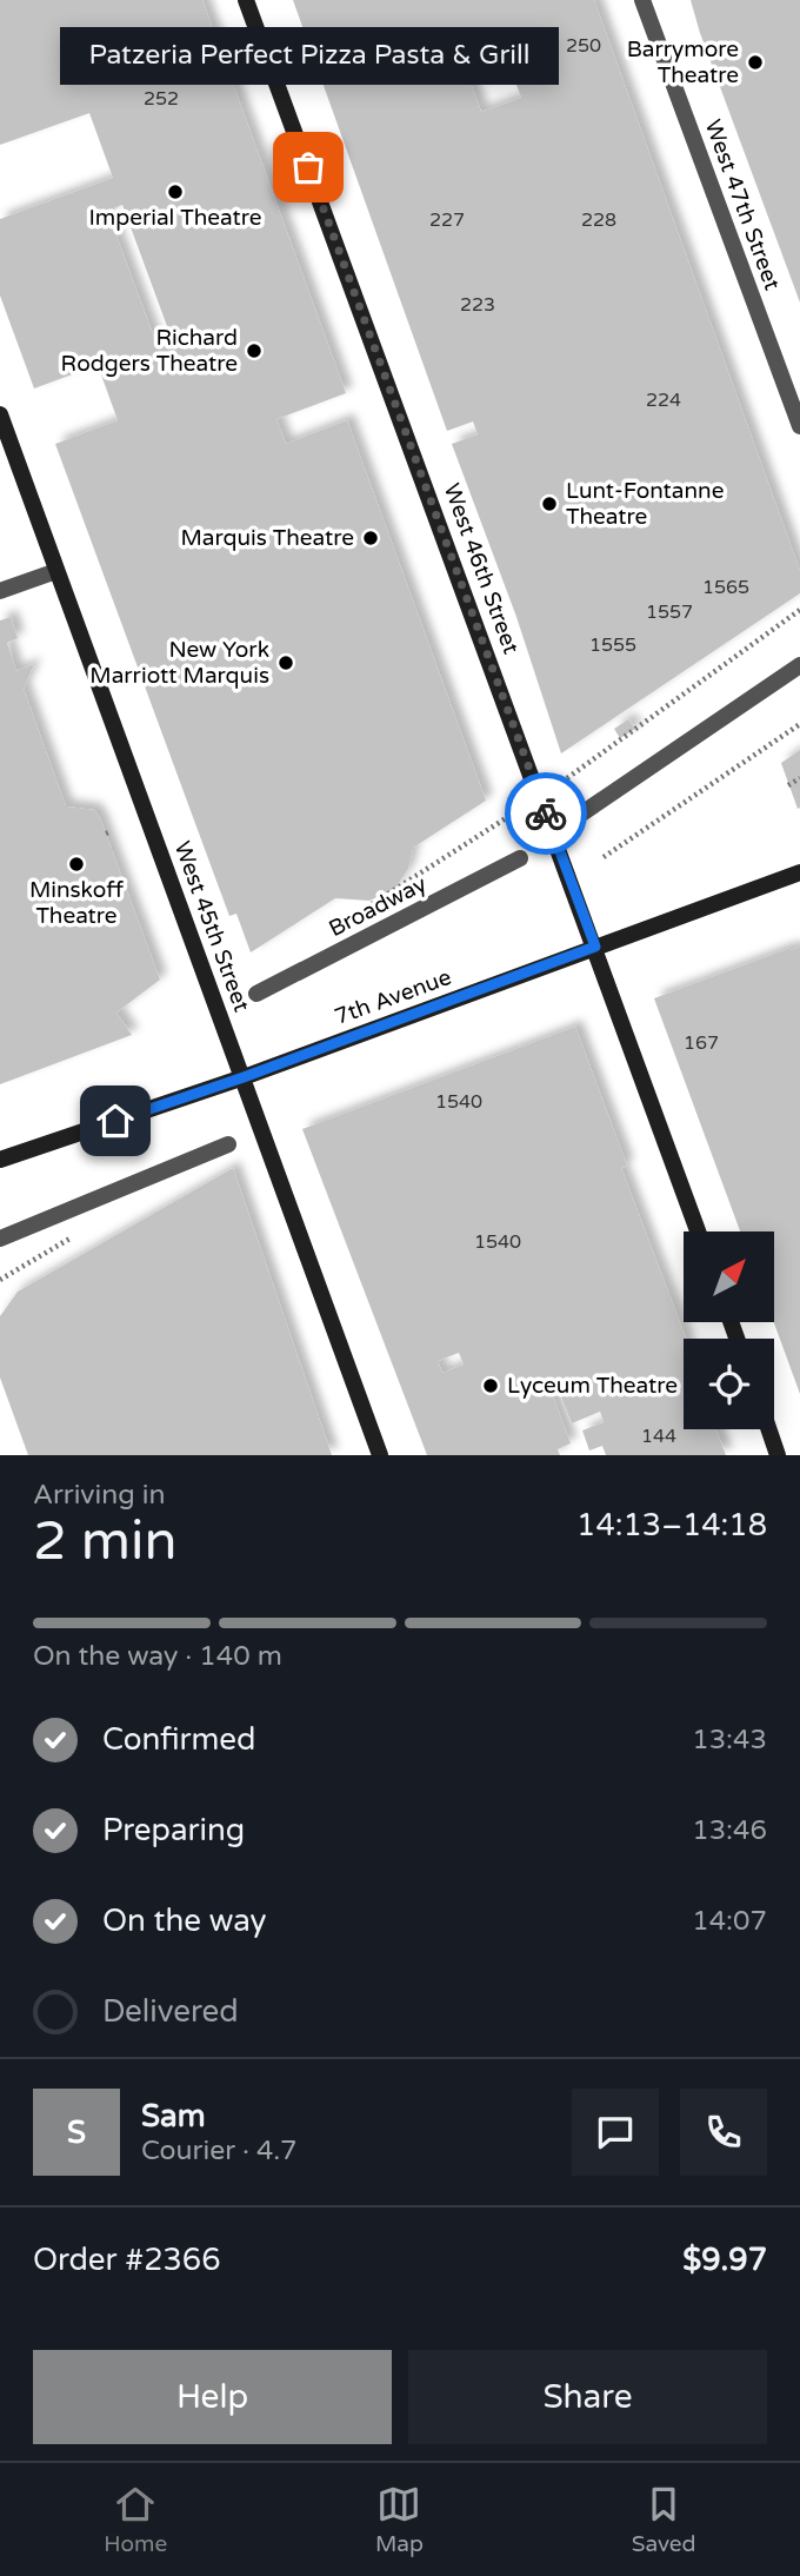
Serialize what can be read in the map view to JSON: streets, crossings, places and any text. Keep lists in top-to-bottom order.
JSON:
{
  "streets": {
    "main road": ["West 46th Street", "West 45th Street", "7th Avenue"],
    "street": ["West 47th Street", "Broadway"]
  },
  "crossings": [
    ["West 46th Street", "7th Avenue"],
    ["West 45th Street", "7th Avenue"]
  ],
  "places": [
    "Barrymore Theatre",
    "Patzeria Perfect Pizza Pasta & Grill",
    "Imperial Theatre",
    "Richard Rodgers Theatre",
    "Lunt-Fontanne Theatre",
    "Marquis Theatre",
    "New York Marriott Marquis",
    "Minskoff Theatre",
    "Lyceum Theatre"
  ],
  "house_numbers": [
    "250",
    "252",
    "227",
    "228",
    "223",
    "224",
    "1565",
    "1557",
    "1555",
    "167",
    "1540",
    "1540",
    "144"
  ],
  "north": "top right",
  "page": {
    "bubble": "Patzeria Perfect Pizza Pasta & Grill",
    "heading": ["2 min", "Arriving in", "14:13–14:18"],
    "panel": [
      "Sam",
      "Courier · 4.7",
      "Order #2366",
      "$9.97"
    ],
    "bar": "On the way · 140 m",
    "list": [
      ["Confirmed", "13:43"],
      ["Preparing", "13:46"],
      ["On the way", "14:07"],
      "Delivered"
    ],
    "round": "S",
    "buttons": ["Help", "Share"],
    "tabs": ["Home", "Map", "Saved"]
  }
}
